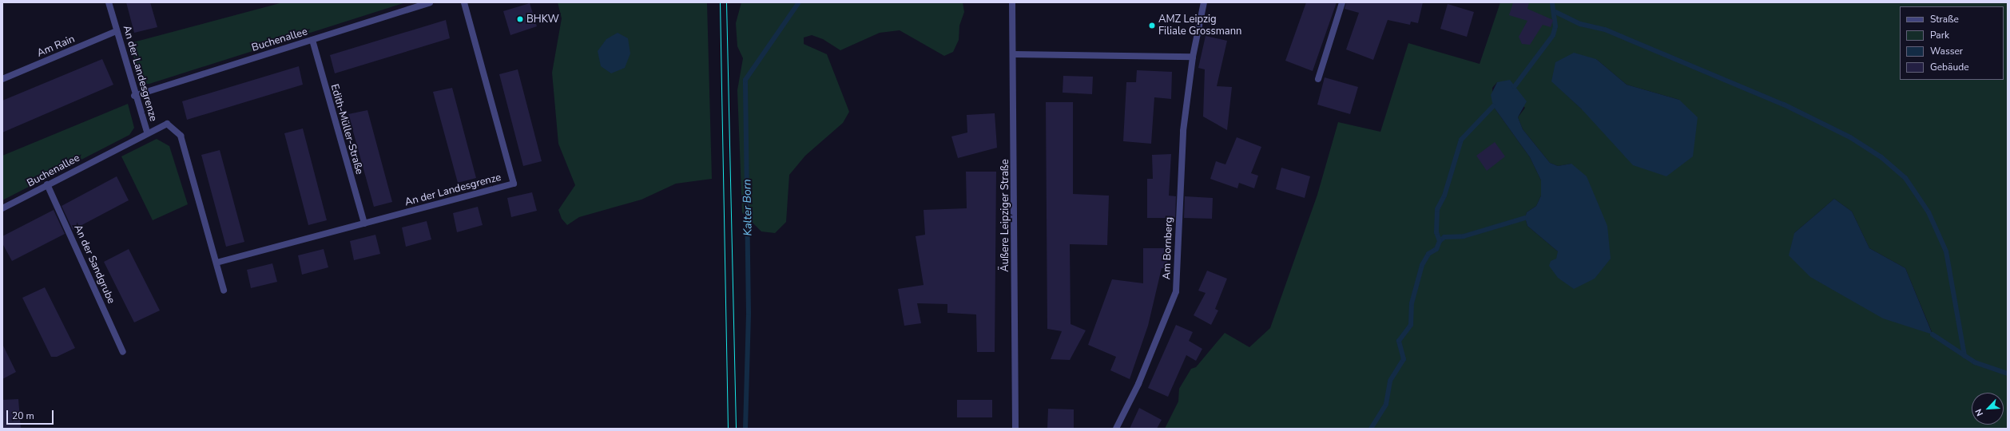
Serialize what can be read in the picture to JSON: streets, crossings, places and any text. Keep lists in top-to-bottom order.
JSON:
{
  "streets": {
    "street": [
      "Buchenallee",
      "Am Rain",
      "An der Landesgrenze",
      "Edith-Müller-Straße",
      "Äußere Leipziger Straße",
      "Am Bornberg",
      "An der Sandgrube"
    ]
  },
  "crossings": [
    ["Buchenallee", "An der Landesgrenze"],
    ["Buchenallee", "Edith-Müller-Straße"],
    ["Buchenallee", "An der Sandgrube"],
    ["Am Rain", "An der Landesgrenze"],
    ["An der Landesgrenze", "Edith-Müller-Straße"]
  ],
  "water": ["Kalter Born"],
  "places": ["BHKW", "AMZ Leipzig Filiale Grossmann"],
  "legend": [
    "Straße",
    "Park",
    "Wasser",
    "Gebäude"
  ],
  "scale_bar": "20 m",
  "north": "bottom left"
}
